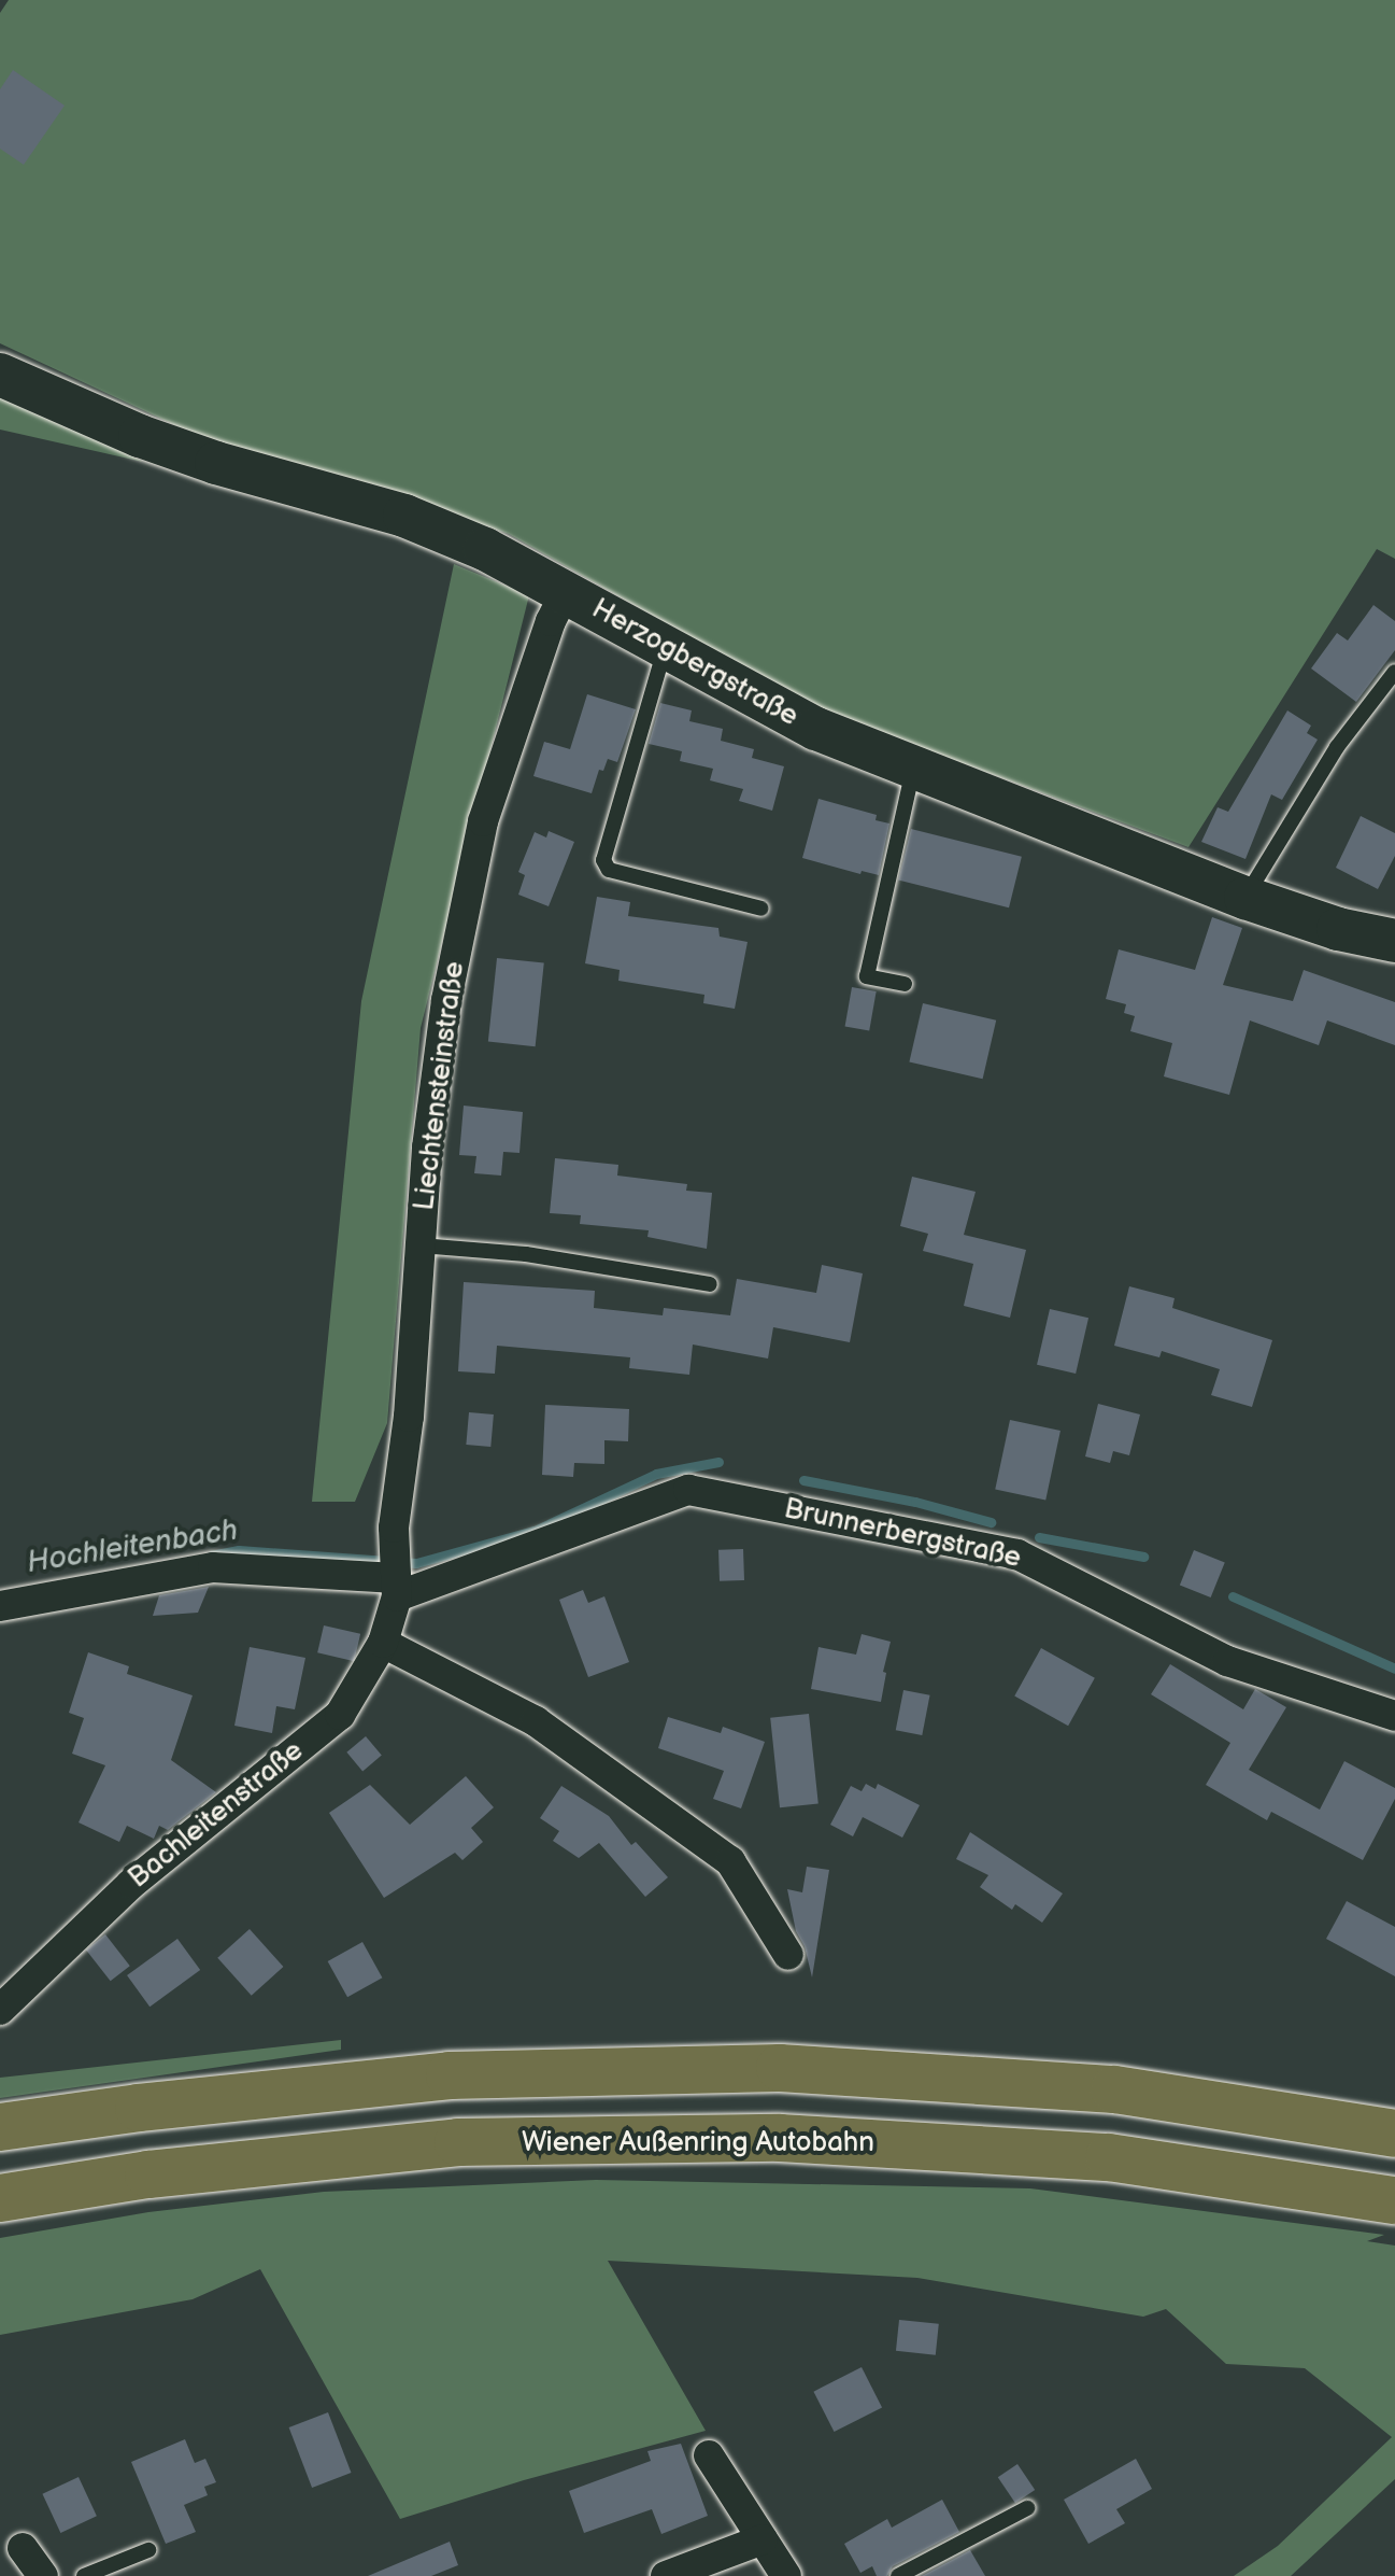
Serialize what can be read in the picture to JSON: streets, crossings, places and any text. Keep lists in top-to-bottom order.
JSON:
{
  "streets": {
    "highway": ["Wiener Außenring Autobahn"],
    "main road": ["Herzogbergstraße"],
    "street": ["Liechtensteinstraße", "Brunnerbergstraße", "Bachleitenstraße"]
  },
  "crossings": [
    ["Herzogbergstraße", "Liechtensteinstraße"],
    ["Liechtensteinstraße", "Brunnerbergstraße"],
    ["Liechtensteinstraße", "Bachleitenstraße"],
    ["Brunnerbergstraße", "Bachleitenstraße"]
  ],
  "water": ["Hochleitenbach"]
}
